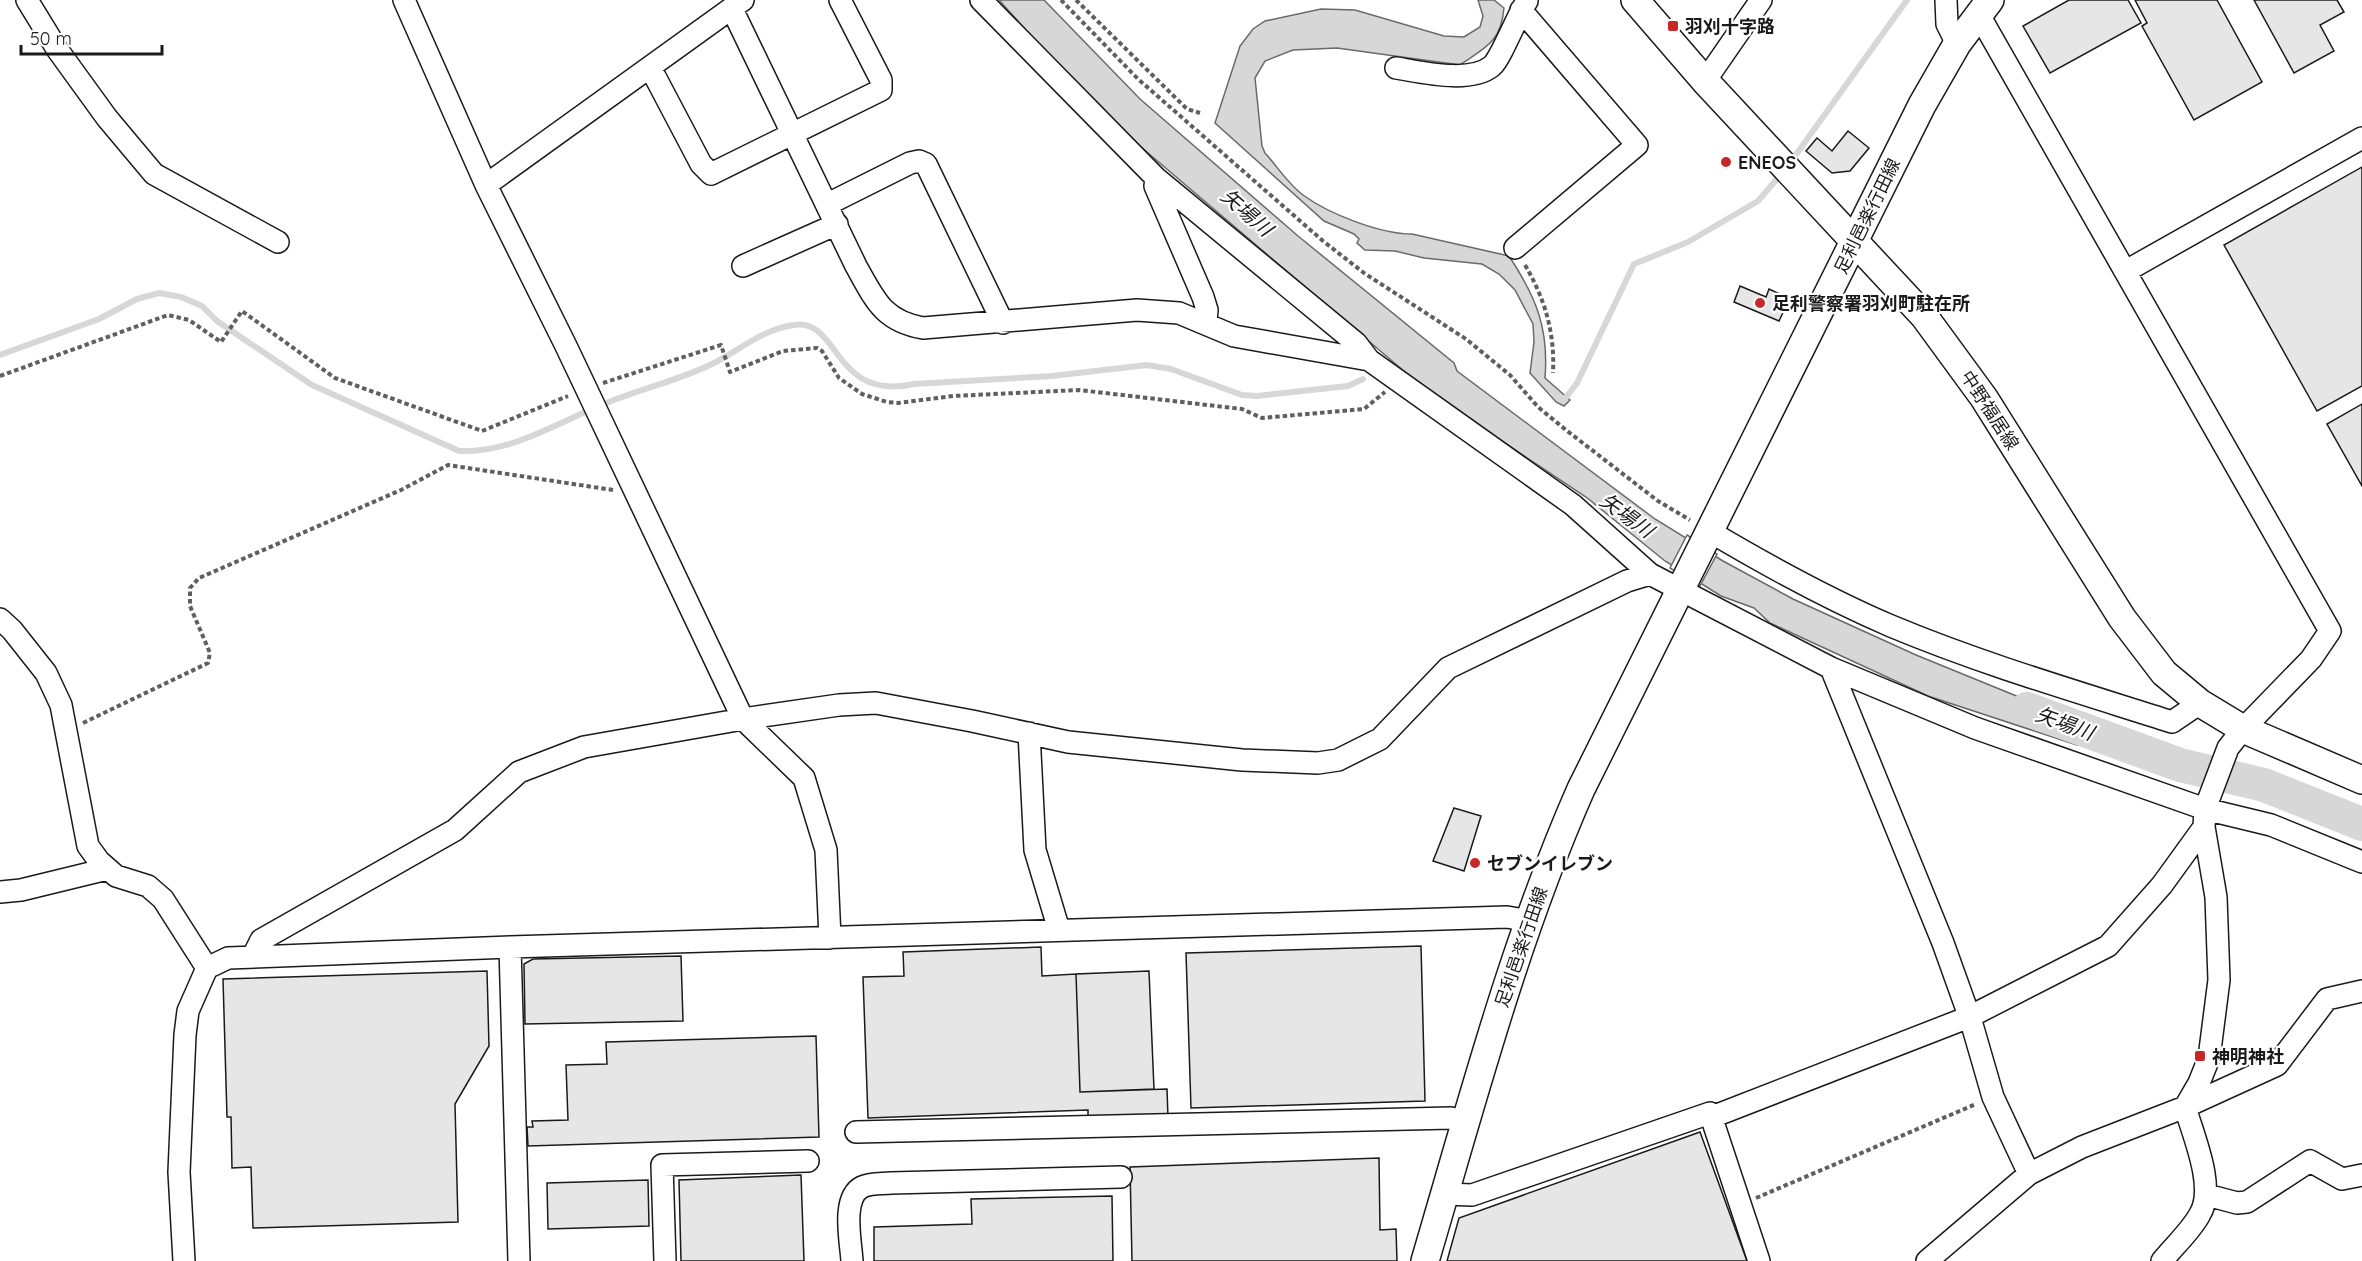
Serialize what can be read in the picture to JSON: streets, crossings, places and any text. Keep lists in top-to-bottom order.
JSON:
{
  "streets": {
    "main road": ["足利邑楽行田線", "中野福居線"]
  },
  "crossings": [
    ["足利邑楽行田線", "中野福居線"]
  ],
  "water": ["矢場川"],
  "places": {
    "transit": ["羽刈十字路", "神明神社"],
    "other": ["ENEOS", "足利警察署羽刈町駐在所", "セブンイレブン"]
  },
  "scale_bar": "50 m"
}
